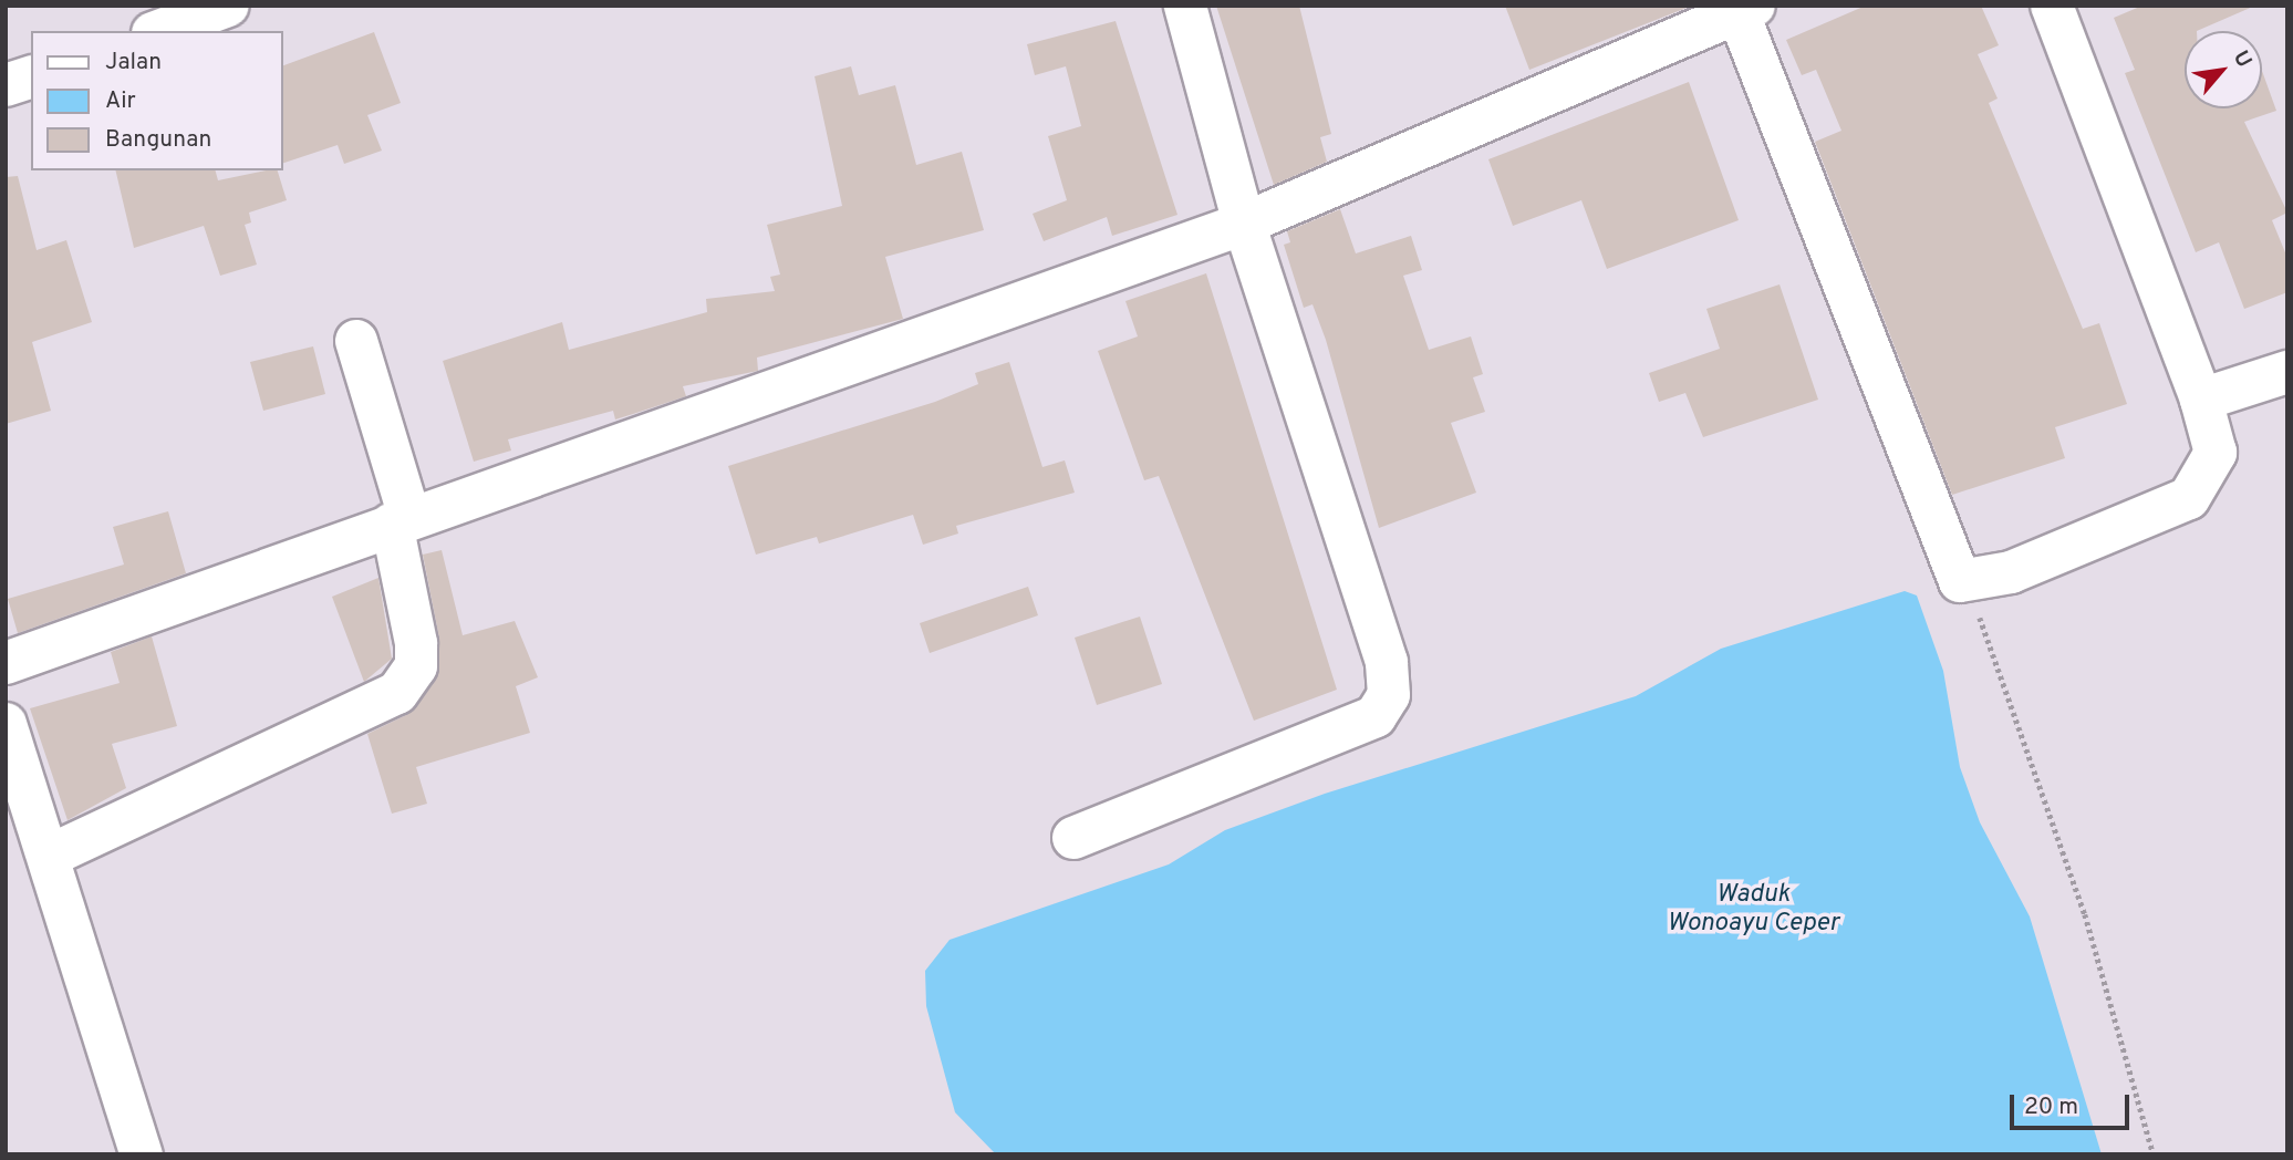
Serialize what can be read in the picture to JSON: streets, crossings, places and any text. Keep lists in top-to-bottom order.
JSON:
{
  "water": ["Waduk Wonoayu Ceper"],
  "legend": ["Jalan", "Air", "Bangunan"],
  "scale_bar": "20 m",
  "north": "top right"
}
